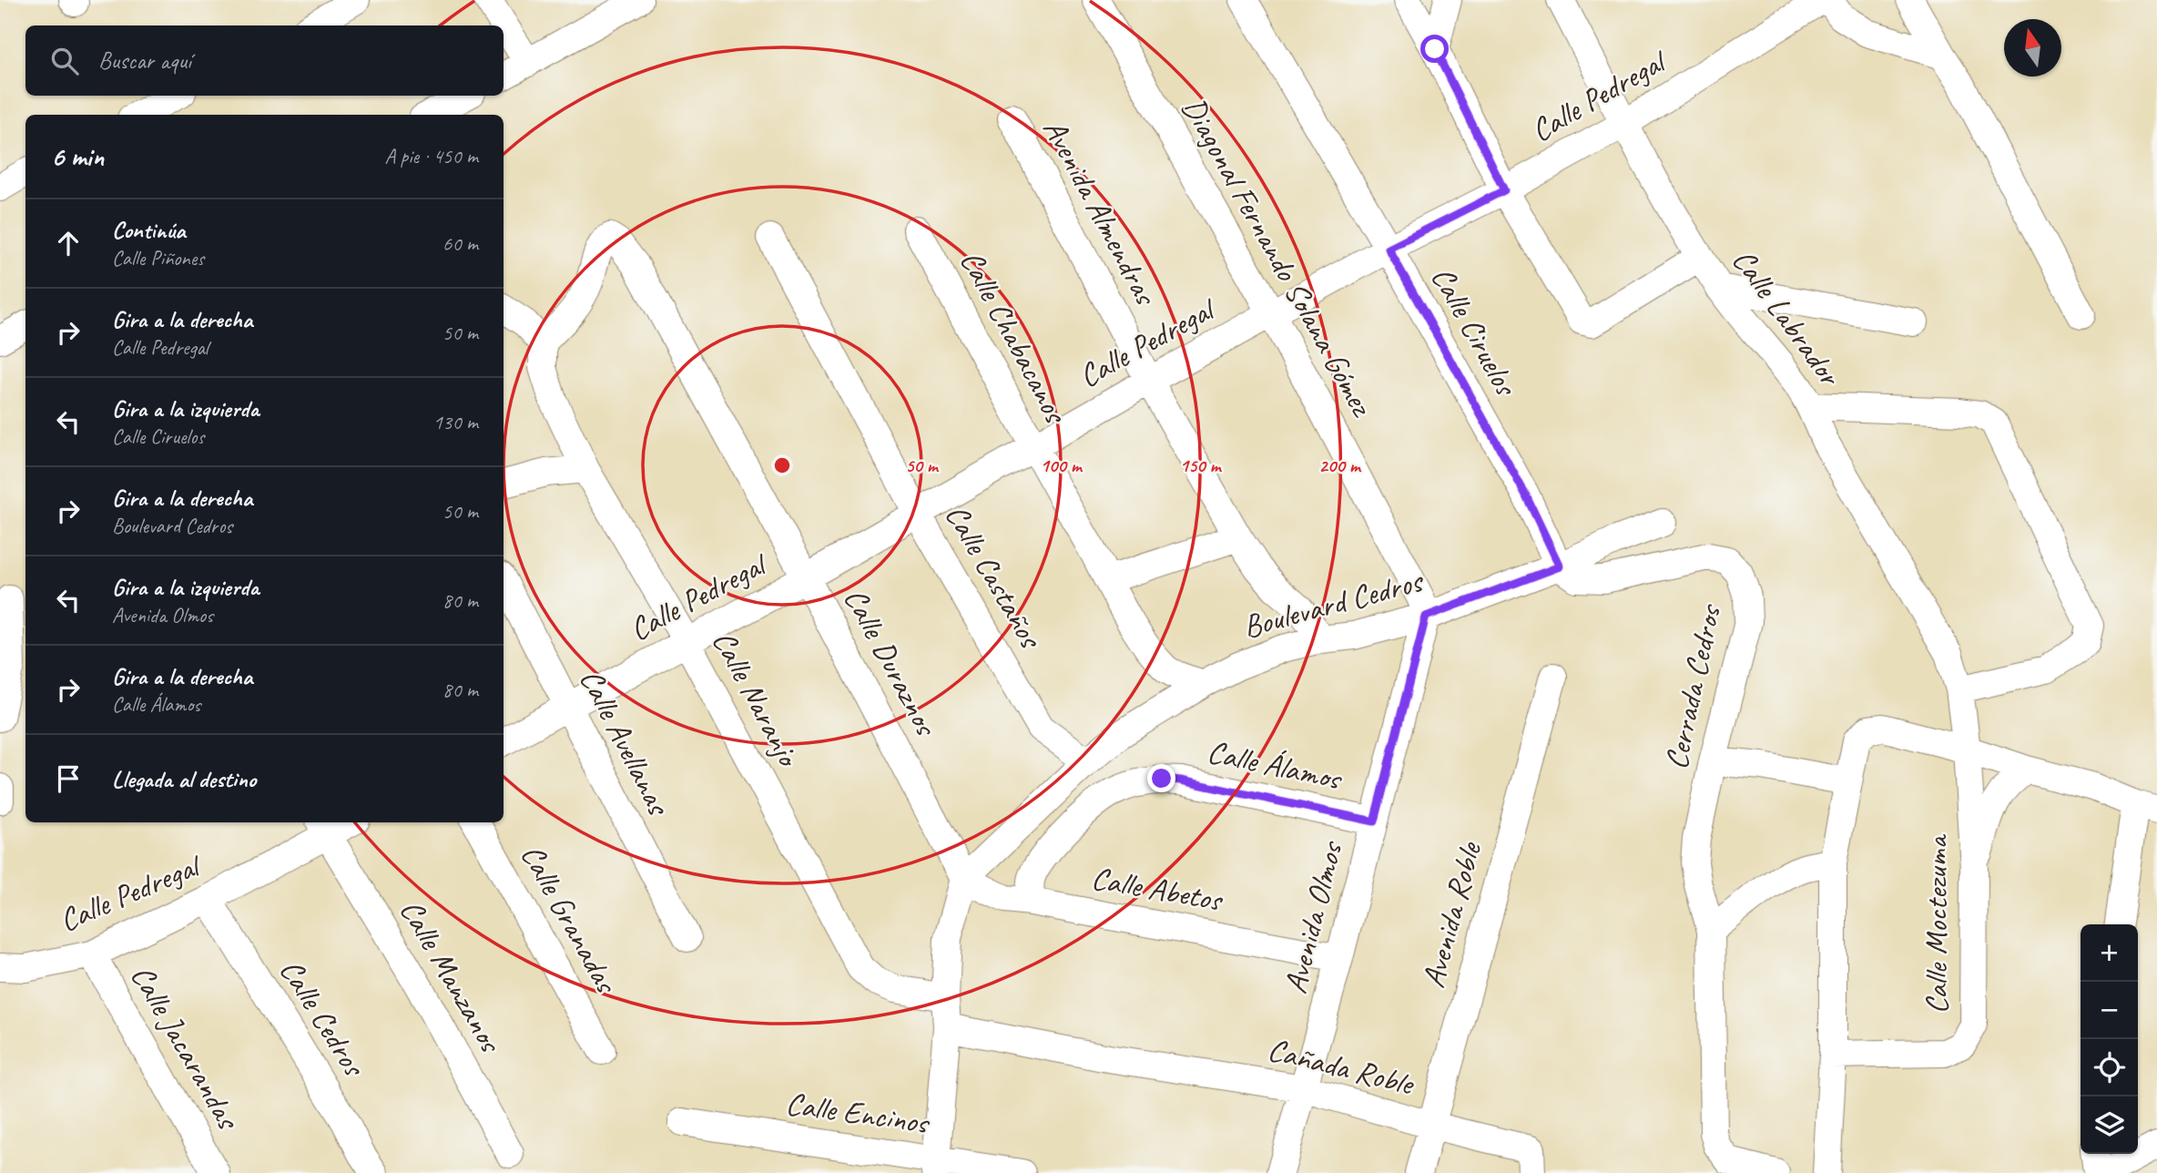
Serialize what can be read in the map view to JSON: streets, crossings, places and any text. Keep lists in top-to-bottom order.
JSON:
{
  "streets": {
    "street": [
      "Calle Pedregal",
      "Avenida Almendras",
      "Diagonal Fernando Solana Gómez",
      "Calle Labrador",
      "Calle Ciruelos",
      "Calle Chabacanos",
      "Calle Castaños",
      "Boulevard Cedros",
      "Calle Duraznos",
      "Cerrada Cedros",
      "Calle Naranjo",
      "Calle Avellanas",
      "Calle Álamos",
      "Calle Abetos",
      "Avenida Roble",
      "Calle Granadas",
      "Avenida Olmos",
      "Calle Moctezuma",
      "Calle Manzanos",
      "Calle Cedros",
      "Calle Jacarandas",
      "Cañada Roble",
      "Calle Encinos"
    ]
  },
  "crossings": [
    ["Calle Pedregal", "Avenida Almendras"],
    ["Calle Pedregal", "Diagonal Fernando Solana Gómez"],
    ["Calle Pedregal", "Calle Labrador"],
    ["Calle Pedregal", "Calle Ciruelos"],
    ["Calle Pedregal", "Calle Chabacanos"],
    ["Calle Pedregal", "Calle Castaños"],
    ["Calle Pedregal", "Calle Duraznos"],
    ["Calle Pedregal", "Calle Naranjo"],
    ["Calle Pedregal", "Calle Avellanas"],
    ["Calle Pedregal", "Calle Manzanos"],
    ["Calle Pedregal", "Calle Cedros"],
    ["Calle Pedregal", "Calle Jacarandas"],
    ["Avenida Almendras", "Boulevard Cedros"],
    ["Diagonal Fernando Solana Gómez", "Boulevard Cedros"],
    ["Diagonal Fernando Solana Gómez", "Avenida Olmos"],
    ["Calle Labrador", "Calle Moctezuma"],
    ["Calle Ciruelos", "Boulevard Cedros"],
    ["Calle Ciruelos", "Cerrada Cedros"],
    ["Calle Chabacanos", "Boulevard Cedros"],
    ["Calle Castaños", "Boulevard Cedros"],
    ["Boulevard Cedros", "Calle Duraznos"],
    ["Boulevard Cedros", "Cerrada Cedros"],
    ["Boulevard Cedros", "Calle Abetos"],
    ["Boulevard Cedros", "Avenida Olmos"],
    ["Calle Duraznos", "Calle Naranjo"],
    ["Calle Duraznos", "Calle Abetos"],
    ["Calle Álamos", "Calle Abetos"],
    ["Calle Álamos", "Avenida Olmos"],
    ["Calle Abetos", "Avenida Olmos"],
    ["Avenida Roble", "Cañada Roble"],
    ["Avenida Olmos", "Cañada Roble"]
  ],
  "north": "top",
  "page": {
    "search": "Buscar aquí",
    "heading": ["6 min", "A pie · 450 m"],
    "list": [
      ["Continúa", "Calle Piñones", "60 m"],
      ["Gira a la derecha", "Calle Pedregal", "50 m"],
      ["Gira a la izquierda", "Calle Ciruelos", "130 m"],
      ["Gira a la derecha", "Boulevard Cedros", "50 m"],
      ["Gira a la izquierda", "Avenida Olmos", "80 m"],
      ["Gira a la derecha", "Calle Álamos", "80 m"],
      "Llegada al destino"
    ],
    "map_buttons": ["+", "−"]
  },
  "rings": [
    "50 m",
    "100 m",
    "150 m",
    "200 m"
  ]
}
